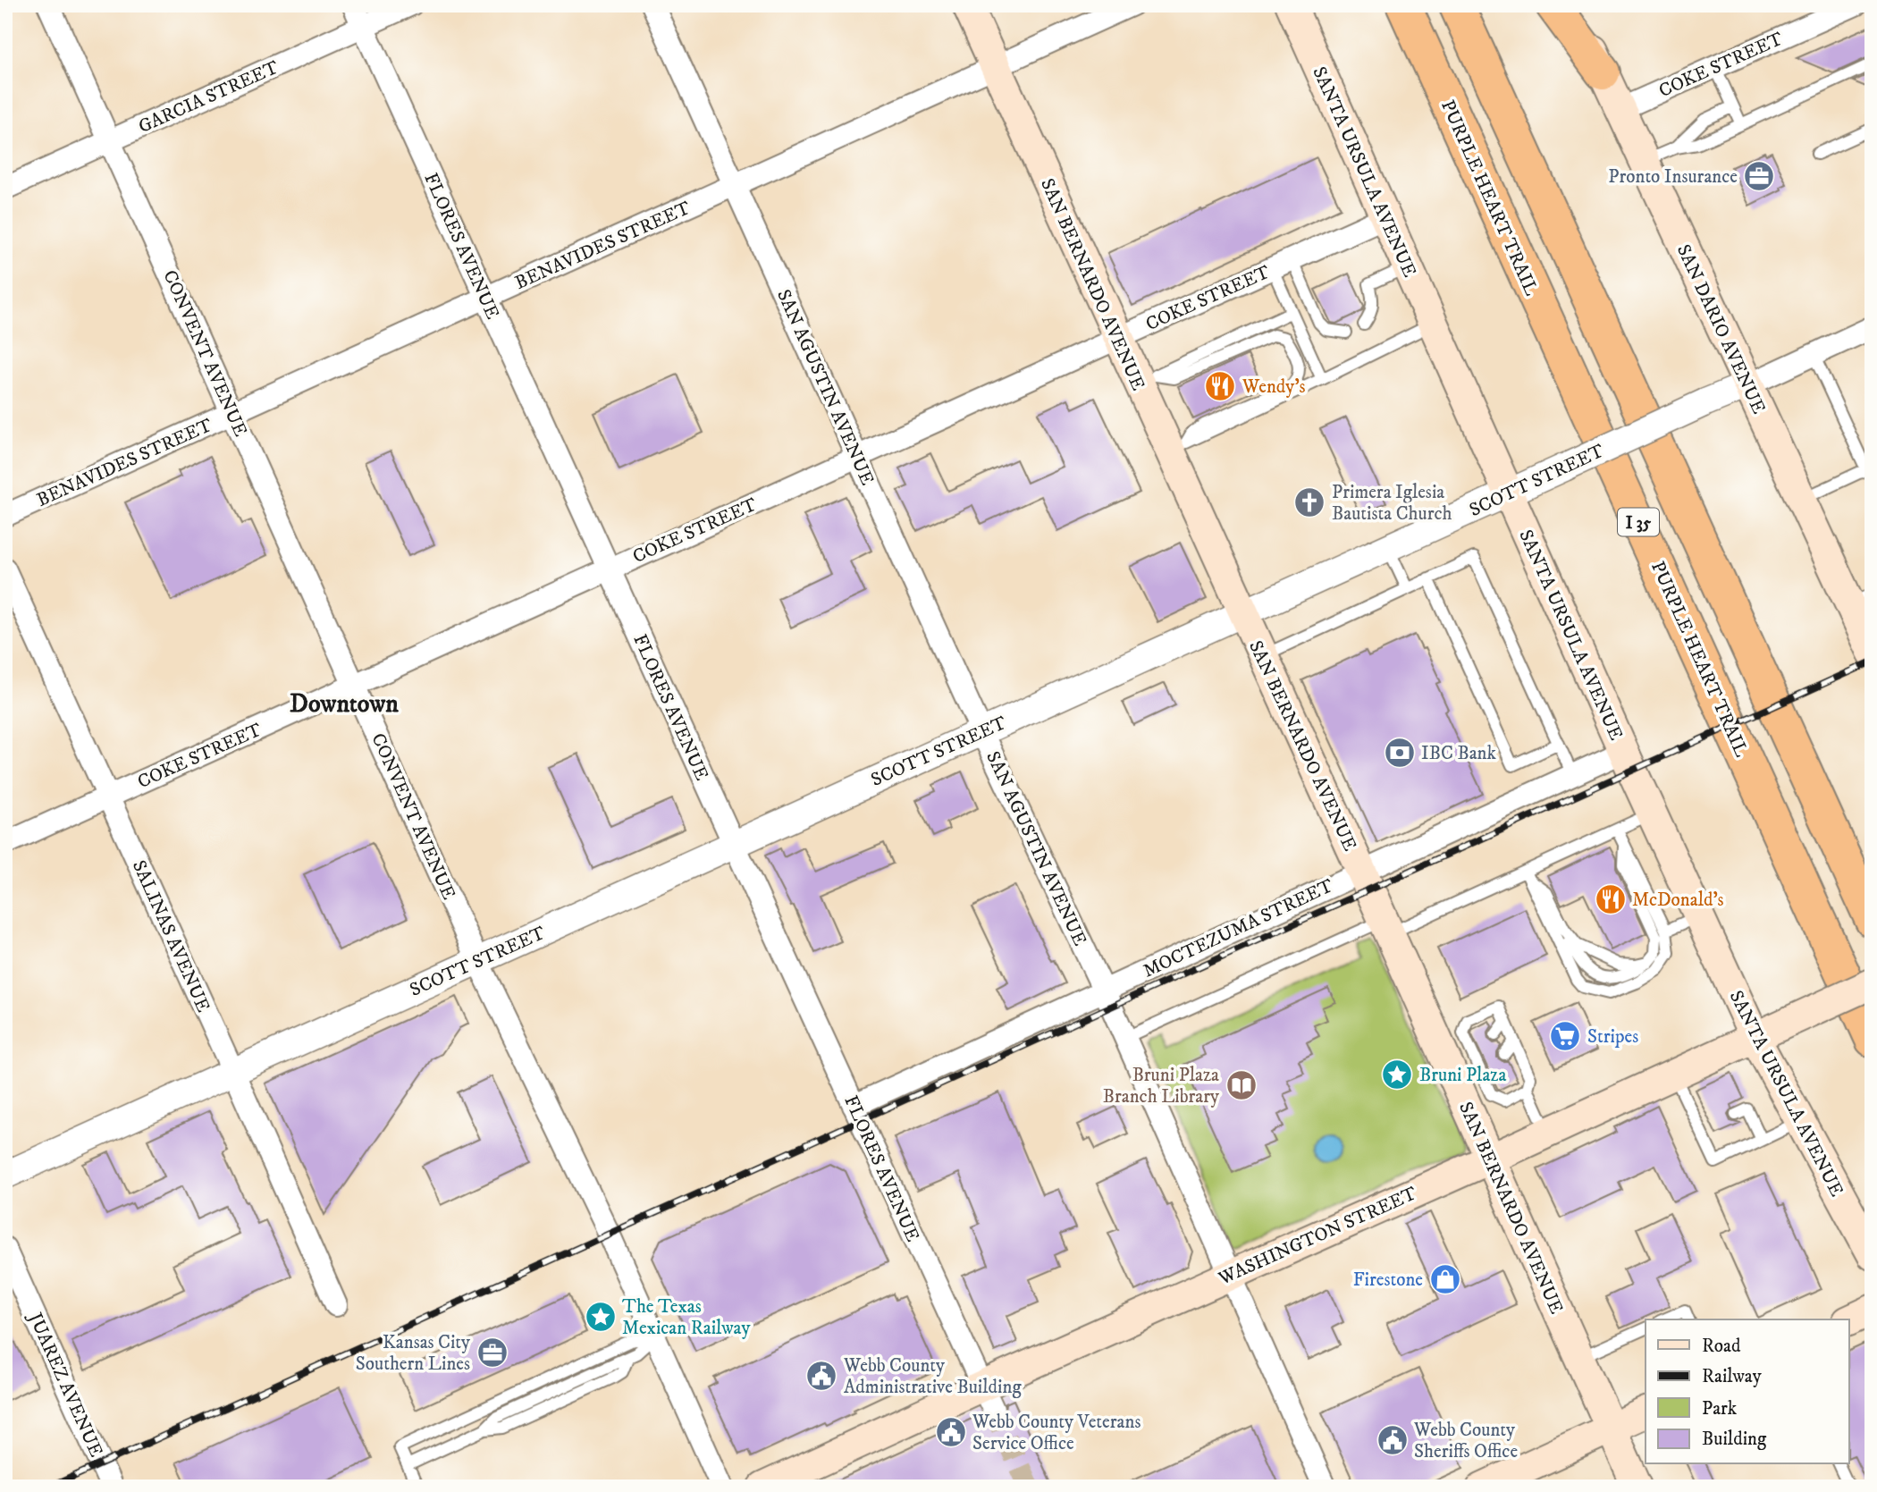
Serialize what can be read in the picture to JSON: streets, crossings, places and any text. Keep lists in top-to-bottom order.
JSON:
{
  "streets": {
    "highway": ["PURPLE HEART TRAIL", "I 35"],
    "main road": [
      "SANTA URSULA AVENUE",
      "SAN BERNARDO AVENUE",
      "SAN DARIO AVENUE",
      "WASHINGTON STREET"
    ],
    "street": [
      "COKE STREET",
      "GARCIA STREET",
      "BENAVIDES STREET",
      "FLORES AVENUE",
      "CONVENT AVENUE",
      "SAN AGUSTIN AVENUE",
      "SCOTT STREET",
      "MOCTEZUMA STREET",
      "SALINAS AVENUE",
      "JUAREZ AVENUE"
    ]
  },
  "crossings": [
    ["COKE STREET", "SANTA URSULA AVENUE"],
    ["COKE STREET", "FLORES AVENUE"],
    ["COKE STREET", "SAN BERNARDO AVENUE"],
    ["COKE STREET", "SAN DARIO AVENUE"],
    ["COKE STREET", "CONVENT AVENUE"],
    ["COKE STREET", "SAN AGUSTIN AVENUE"],
    ["COKE STREET", "SALINAS AVENUE"],
    ["GARCIA STREET", "FLORES AVENUE"],
    ["GARCIA STREET", "CONVENT AVENUE"],
    ["SANTA URSULA AVENUE", "SCOTT STREET"],
    ["SANTA URSULA AVENUE", "MOCTEZUMA STREET"],
    ["SANTA URSULA AVENUE", "WASHINGTON STREET"],
    ["BENAVIDES STREET", "FLORES AVENUE"],
    ["BENAVIDES STREET", "SAN BERNARDO AVENUE"],
    ["BENAVIDES STREET", "CONVENT AVENUE"],
    ["BENAVIDES STREET", "SAN AGUSTIN AVENUE"],
    ["FLORES AVENUE", "SCOTT STREET"],
    ["FLORES AVENUE", "MOCTEZUMA STREET"],
    ["FLORES AVENUE", "WASHINGTON STREET"],
    ["SAN BERNARDO AVENUE", "SCOTT STREET"],
    ["SAN BERNARDO AVENUE", "MOCTEZUMA STREET"],
    ["SAN BERNARDO AVENUE", "WASHINGTON STREET"],
    ["SAN DARIO AVENUE", "SCOTT STREET"],
    ["CONVENT AVENUE", "SCOTT STREET"],
    ["SAN AGUSTIN AVENUE", "SCOTT STREET"],
    ["SAN AGUSTIN AVENUE", "MOCTEZUMA STREET"],
    ["SAN AGUSTIN AVENUE", "WASHINGTON STREET"],
    ["SCOTT STREET", "SALINAS AVENUE"]
  ],
  "districts": ["Downtown"],
  "places": {
    "office": ["Pronto Insurance", "Kansas City Southern Lines"],
    "restaurant": ["Wendy's", "McDonald's"],
    "church": ["Primera Iglesia Bautista Church"],
    "bank": ["IBC Bank"],
    "supermarket": ["Stripes"],
    "place": ["Bruni Plaza", "The Texas Mexican Railway"],
    "library": ["Bruni Plaza Branch Library"],
    "shop": ["Firestone"],
    "public building": ["Webb County Administrative Building", "Webb County Veterans Service Office", "Webb County Sheriffs Office"]
  },
  "legend": [
    "Road",
    "Railway",
    "Park",
    "Building"
  ]
}
